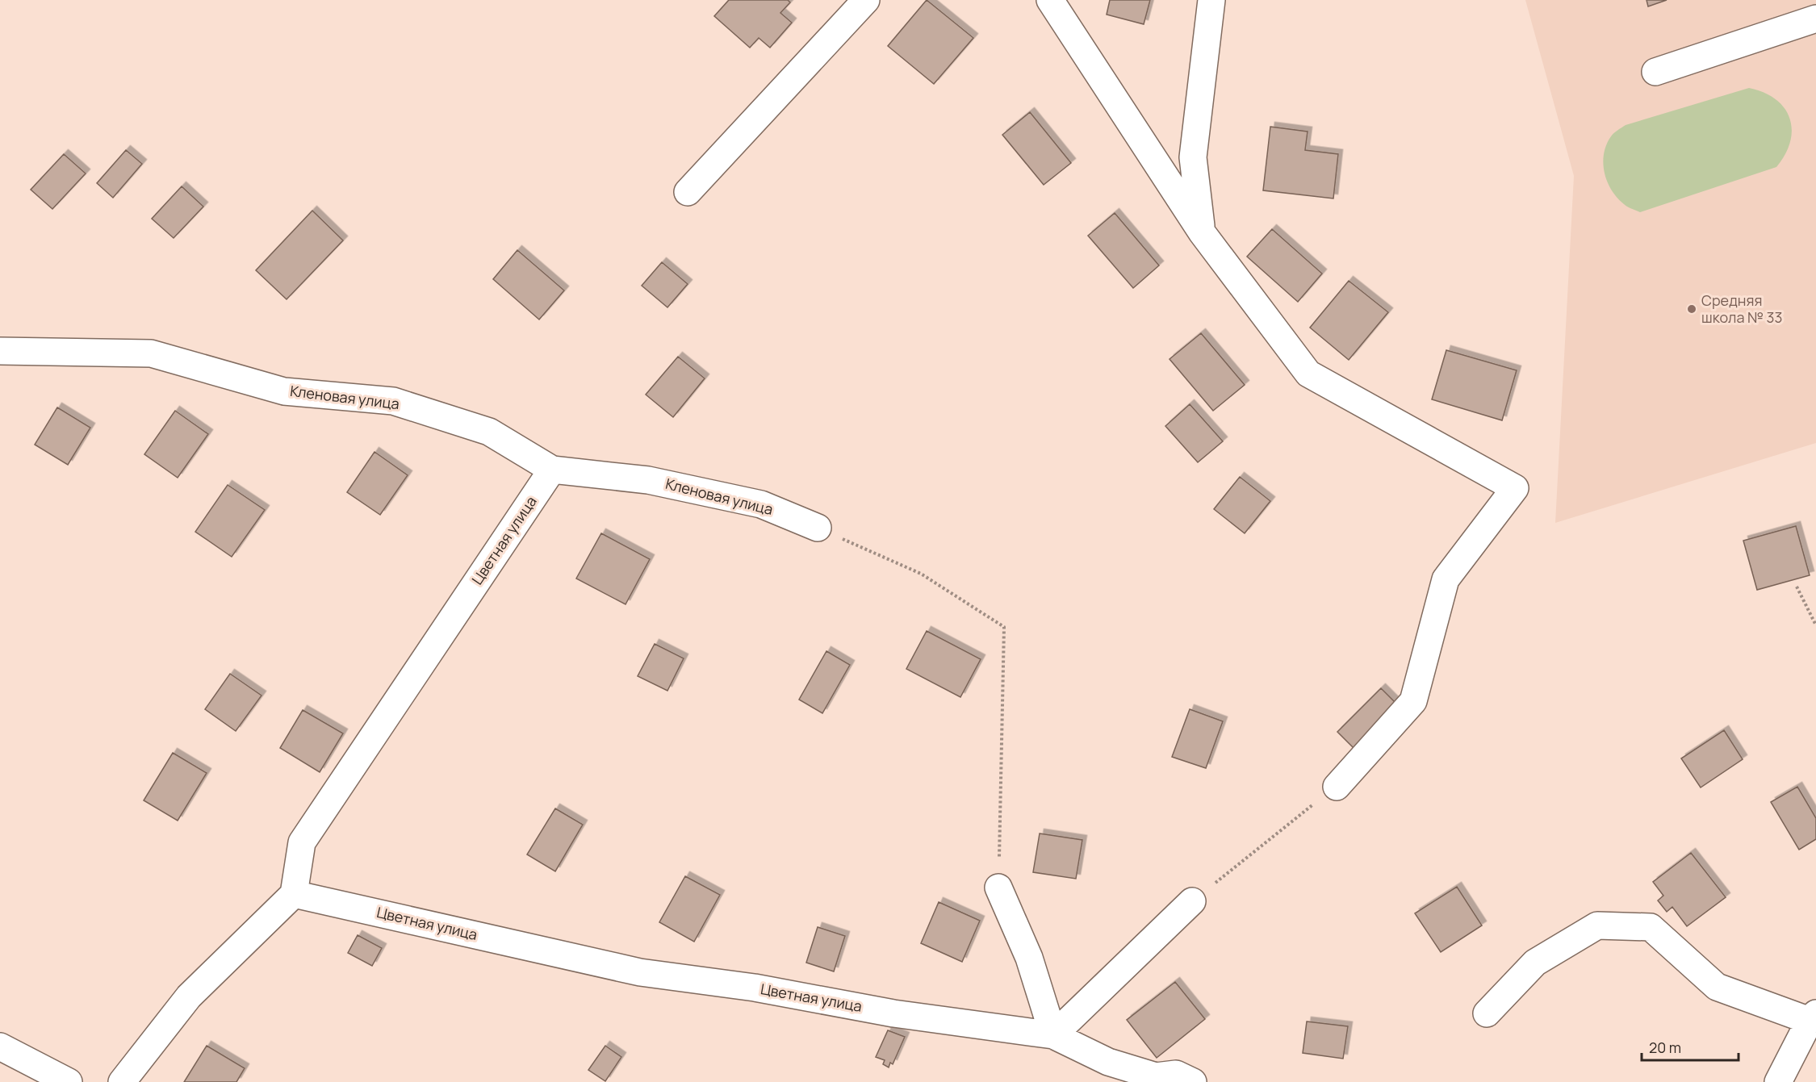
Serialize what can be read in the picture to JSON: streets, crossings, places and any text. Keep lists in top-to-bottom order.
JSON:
{
  "streets": {
    "street": ["Кленовая улица", "Цветная улица"]
  },
  "crossings": [
    ["Кленовая улица", "Цветная улица"]
  ],
  "places": ["Средняя школа № 33"],
  "scale_bar": "20 m"
}
